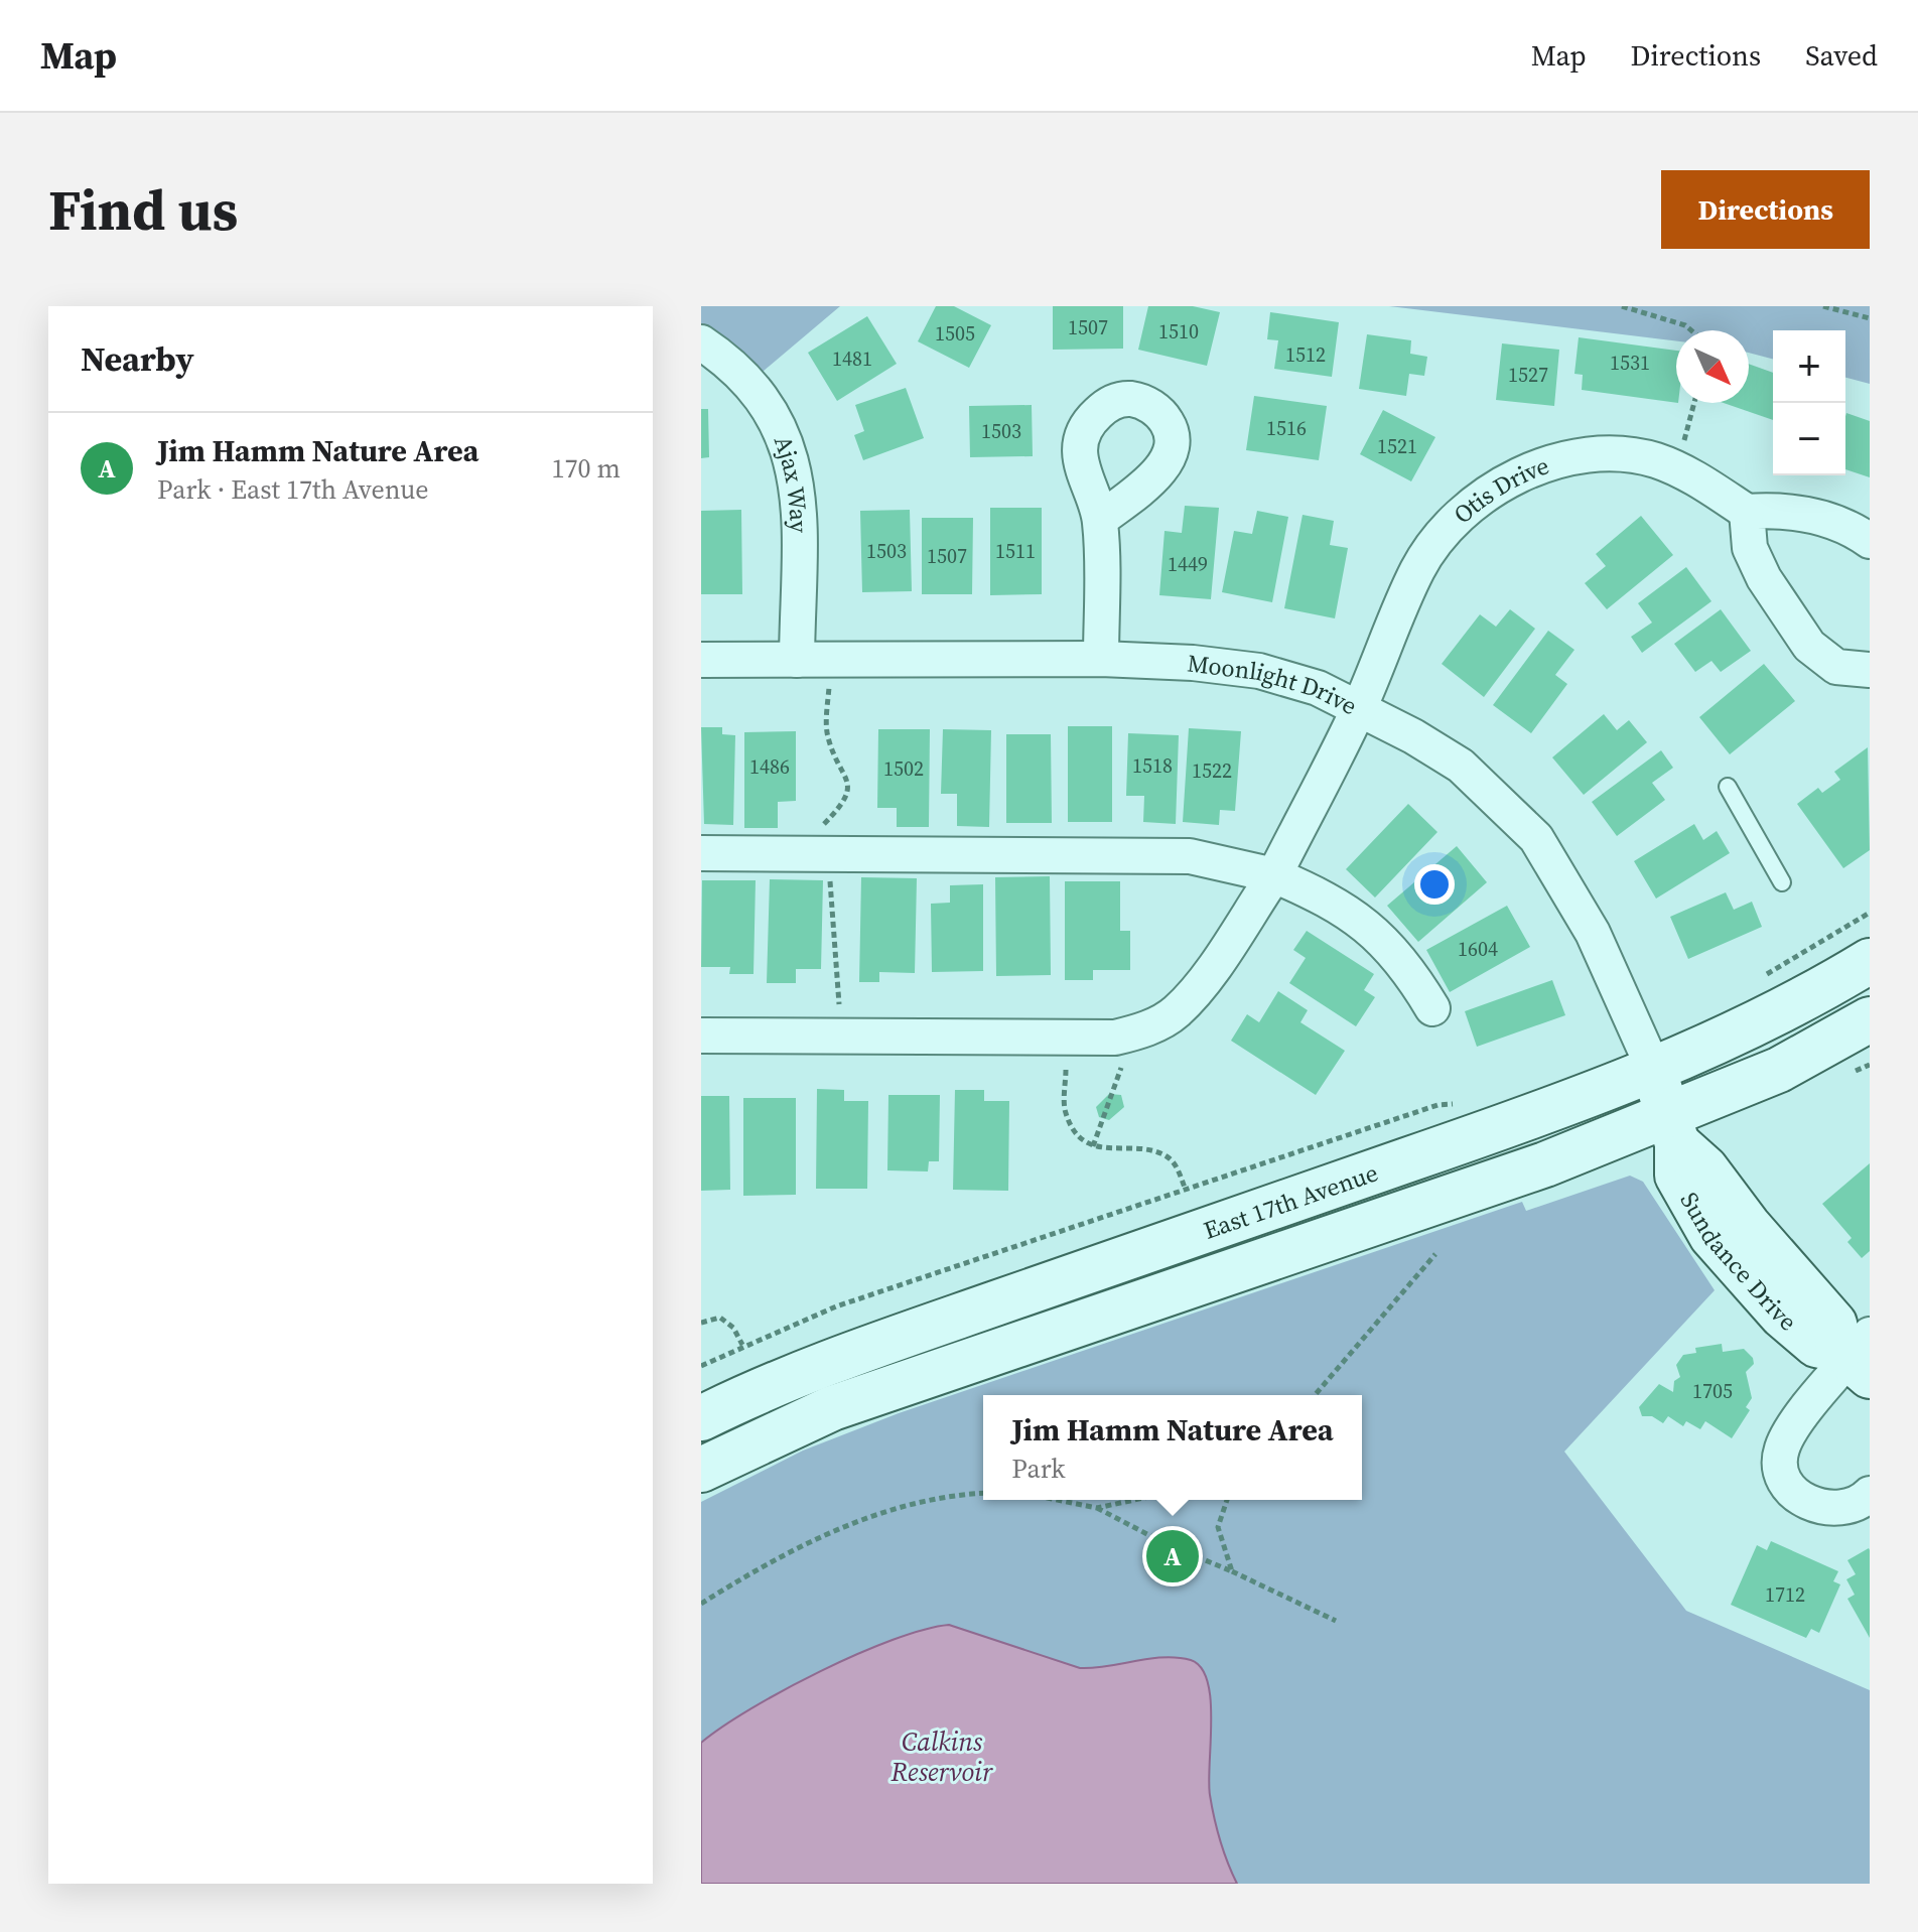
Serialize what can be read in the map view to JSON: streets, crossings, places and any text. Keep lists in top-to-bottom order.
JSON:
{
  "streets": {
    "main road": ["East 17th Avenue", "Sundance Drive"],
    "street": ["Ajax Way", "Otis Drive", "Moonlight Drive"]
  },
  "crossings": [
    ["Ajax Way", "Moonlight Drive"],
    ["Otis Drive", "Moonlight Drive"],
    ["Moonlight Drive", "East 17th Avenue"],
    ["Moonlight Drive", "Sundance Drive"],
    ["East 17th Avenue", "Sundance Drive"]
  ],
  "water": ["Calkins Reservoir"],
  "house_numbers": [
    "1507",
    "1510",
    "1505",
    "1512",
    "1481",
    "1531",
    "1527",
    "1516",
    "1503",
    "1521",
    "1503",
    "1511",
    "1507",
    "1449",
    "1518",
    "1486",
    "1502",
    "1522",
    "1604",
    "1705",
    "1712"
  ],
  "north": "bottom right",
  "page": {
    "header": "Map",
    "nav": ["Map", "Directions", "Saved"],
    "buttons": "Directions",
    "title": "Find us",
    "heading": "Nearby",
    "map_buttons": ["+", "−"],
    "list": [
      {
        "mark": "A",
        "name": "Jim Hamm Nature Area",
        "note": "Park · East 17th Avenue",
        "value": "170 m"
      }
    ],
    "popup": ["Jim Hamm Nature Area", "Park"],
    "pins": "A"
  }
}
